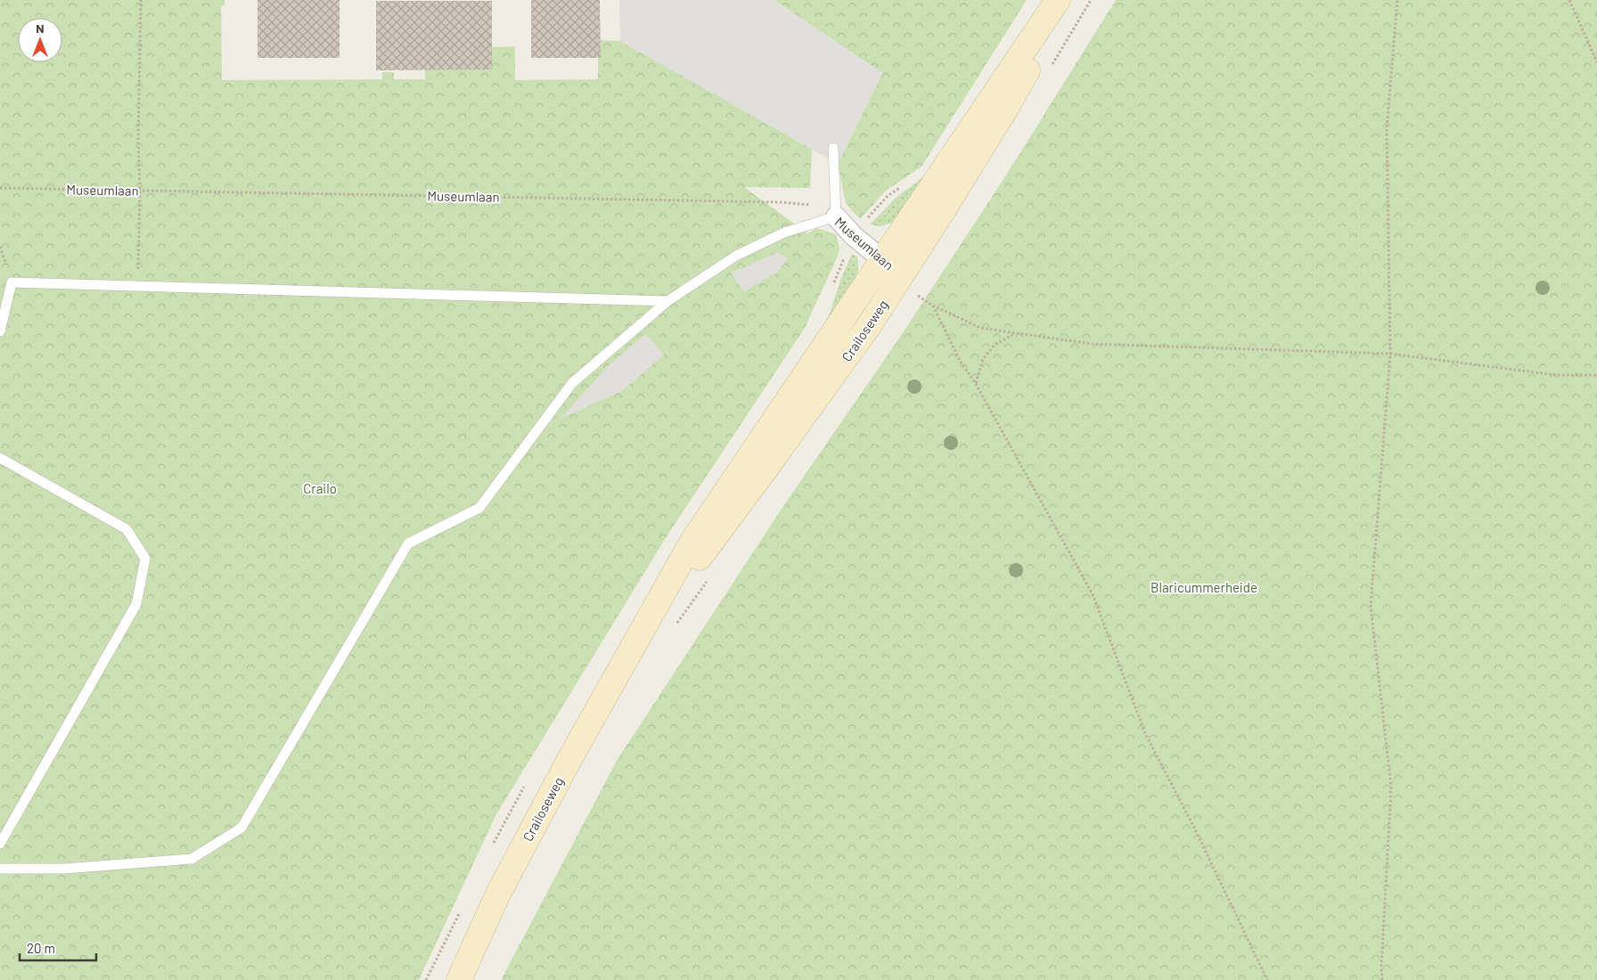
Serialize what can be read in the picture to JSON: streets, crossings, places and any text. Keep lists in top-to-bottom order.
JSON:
{
  "streets": {
    "main road": ["Crailoseweg"],
    "street": ["Museumlaan"]
  },
  "crossings": [
    ["Museumlaan", "Crailoseweg"]
  ],
  "parks": ["Crailo", "Blaricummerheide"],
  "scale_bar": "20 m",
  "north": "top"
}
